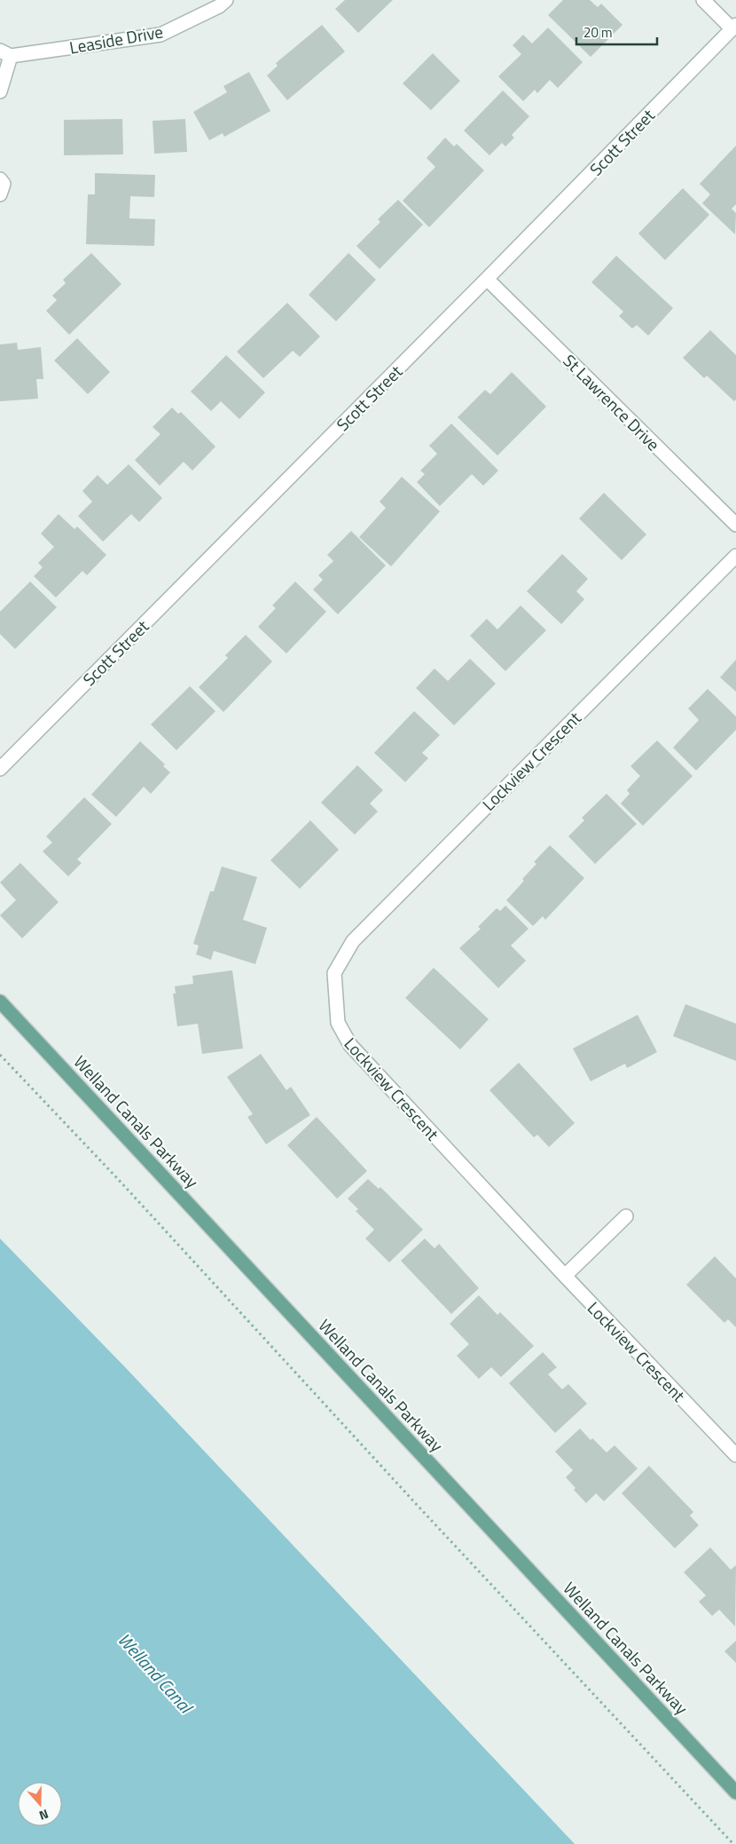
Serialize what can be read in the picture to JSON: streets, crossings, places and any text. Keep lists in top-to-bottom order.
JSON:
{
  "streets": {
    "main road": ["Welland Canals Parkway"],
    "street": [
      "Leaside Drive",
      "Scott Street",
      "St Lawrence Drive",
      "Lockview Crescent"
    ]
  },
  "crossings": [
    ["Scott Street", "St Lawrence Drive"]
  ],
  "water": ["Welland Canal"],
  "scale_bar": "20 m",
  "north": "bottom"
}
